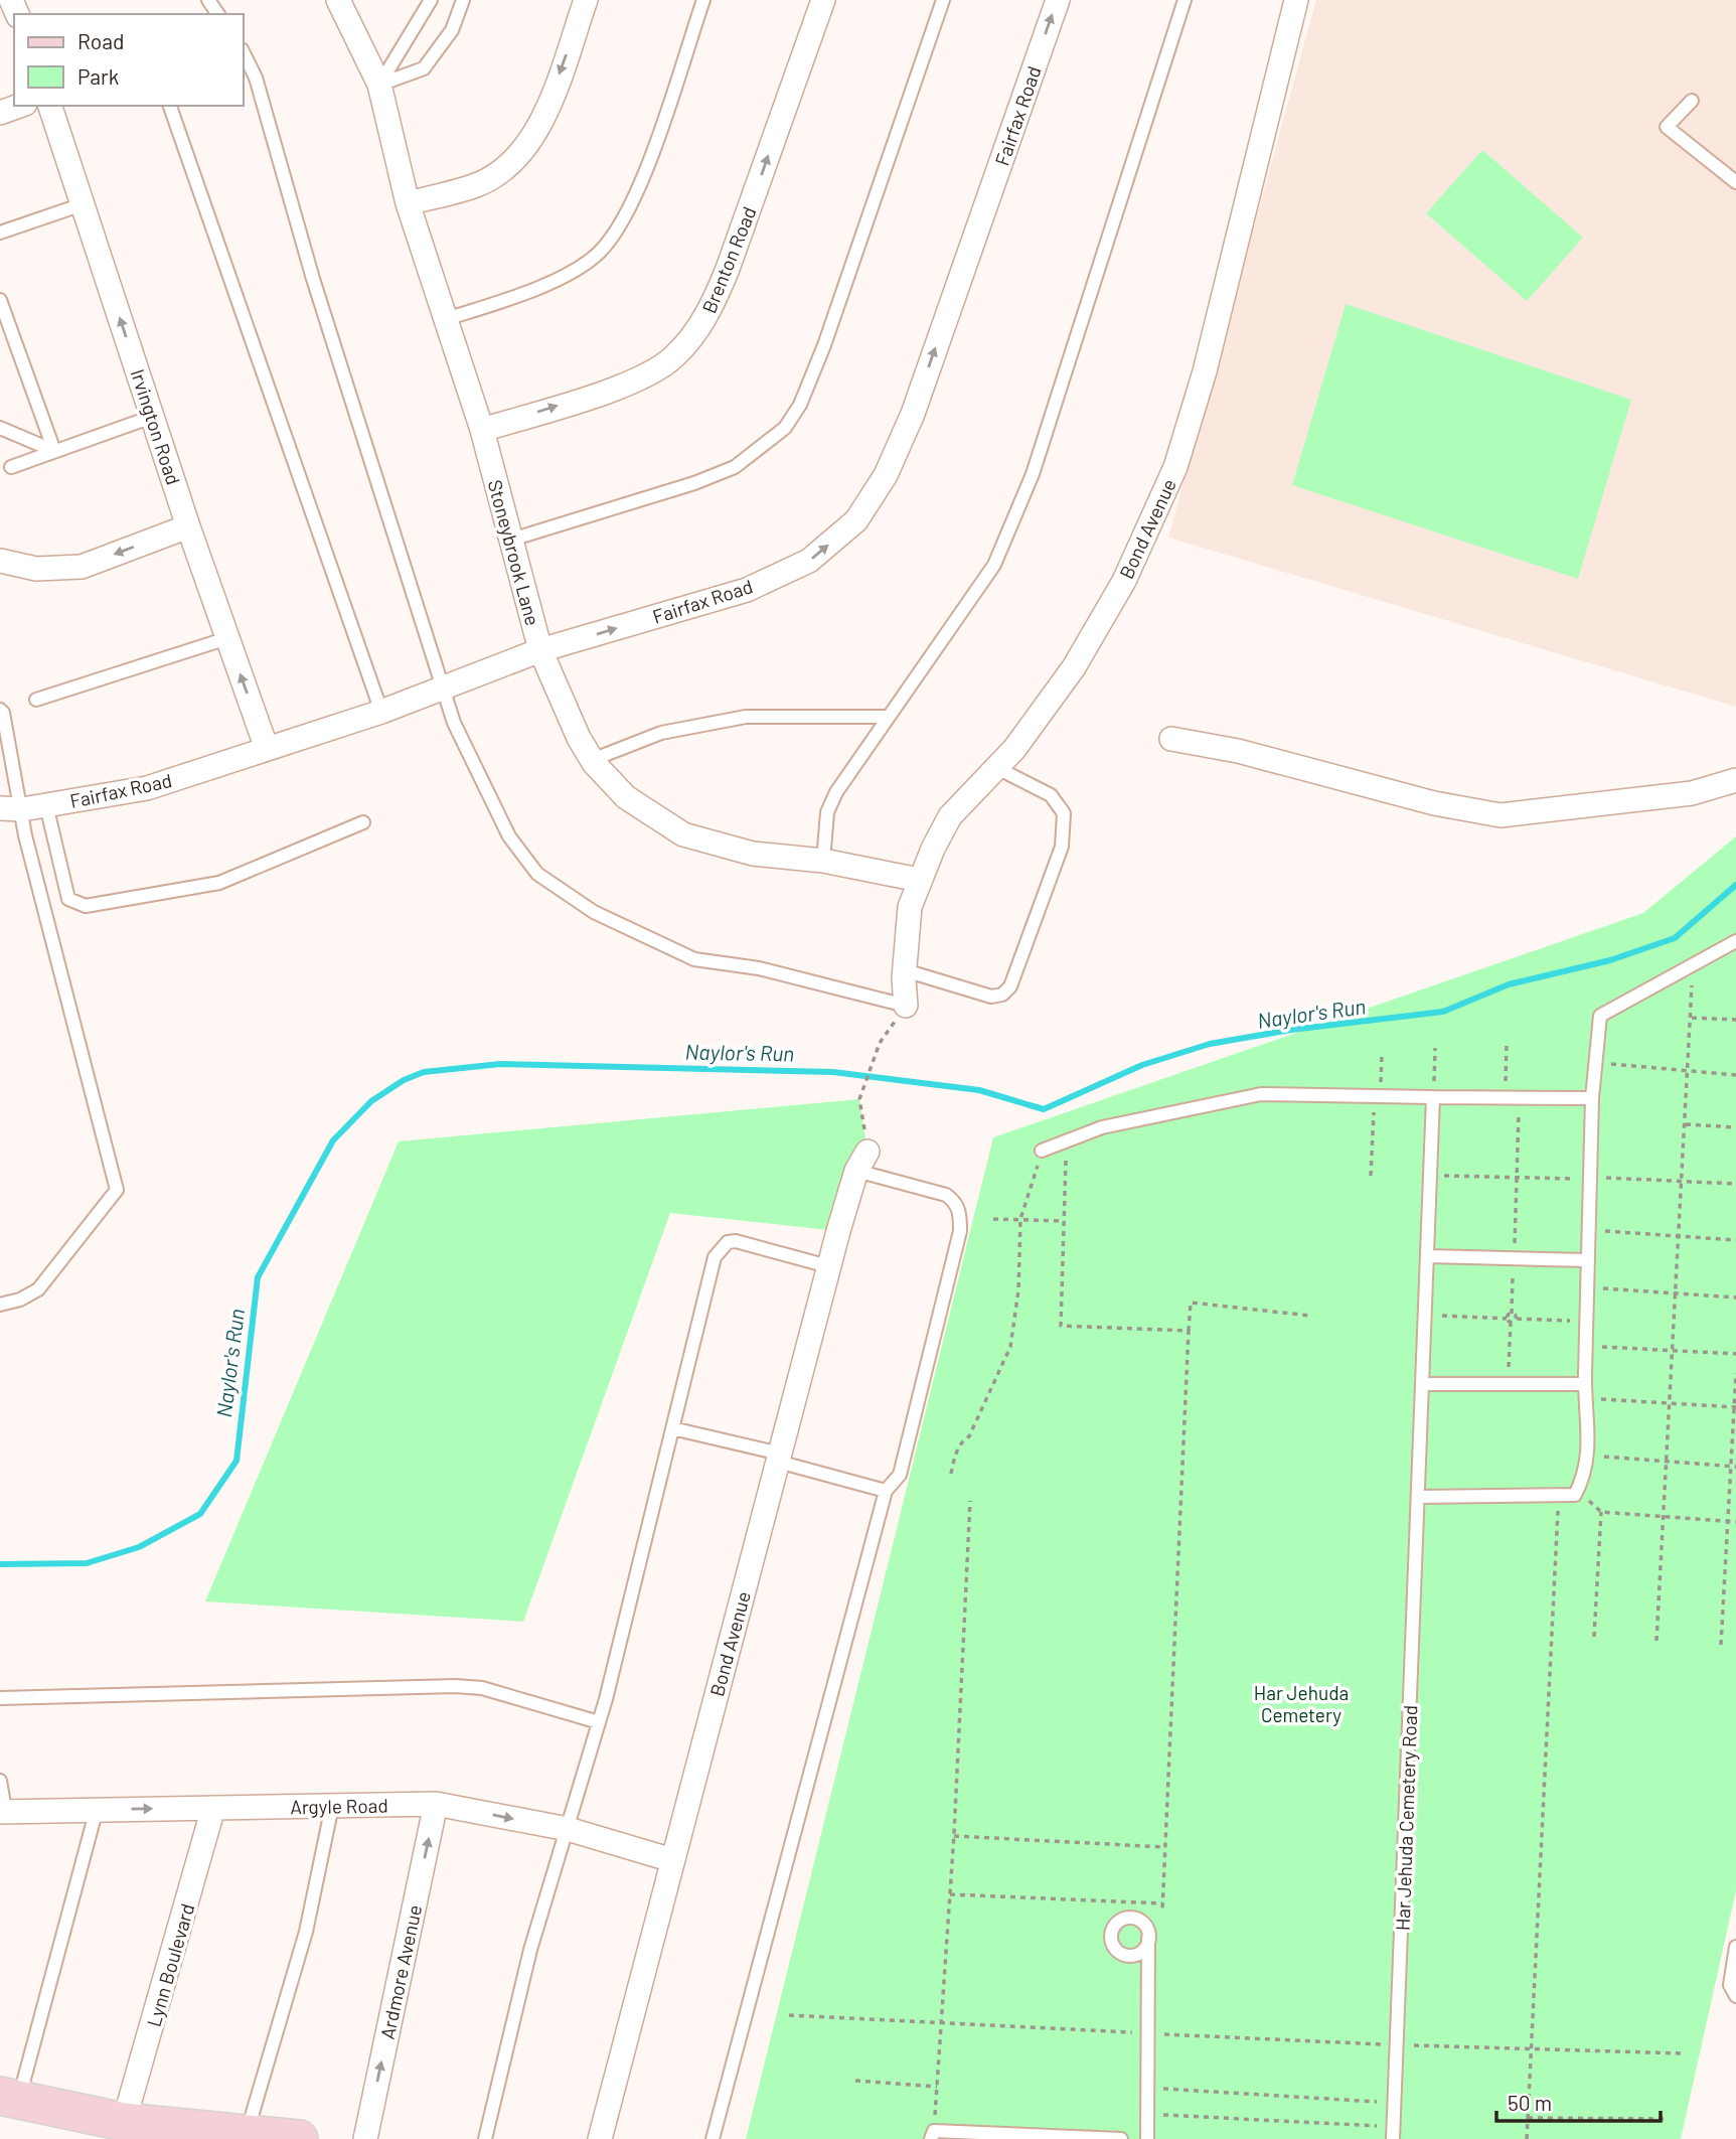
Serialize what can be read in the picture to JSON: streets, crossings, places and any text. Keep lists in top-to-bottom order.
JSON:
{
  "streets": {
    "street": [
      "Fairfax Road",
      "Brenton Road",
      "Irvington Road",
      "Bond Avenue",
      "Stoneybrook Lane",
      "Argyle Road",
      "Lynn Boulevard",
      "Ardmore Avenue"
    ],
    "lane": ["Har Jehuda Cemetery Road"]
  },
  "crossings": [
    ["Fairfax Road", "Irvington Road"],
    ["Fairfax Road", "Stoneybrook Lane"],
    ["Brenton Road", "Stoneybrook Lane"],
    ["Bond Avenue", "Stoneybrook Lane"],
    ["Bond Avenue", "Argyle Road"],
    ["Argyle Road", "Lynn Boulevard"],
    ["Argyle Road", "Ardmore Avenue"]
  ],
  "one_way": [
    "Fairfax Road",
    "Brenton Road",
    "Irvington Road",
    "Argyle Road",
    "Ardmore Avenue"
  ],
  "water": ["Naylor's Run"],
  "parks": ["Har Jehuda Cemetery"],
  "legend": ["Road", "Park"],
  "scale_bar": "50 m"
}
